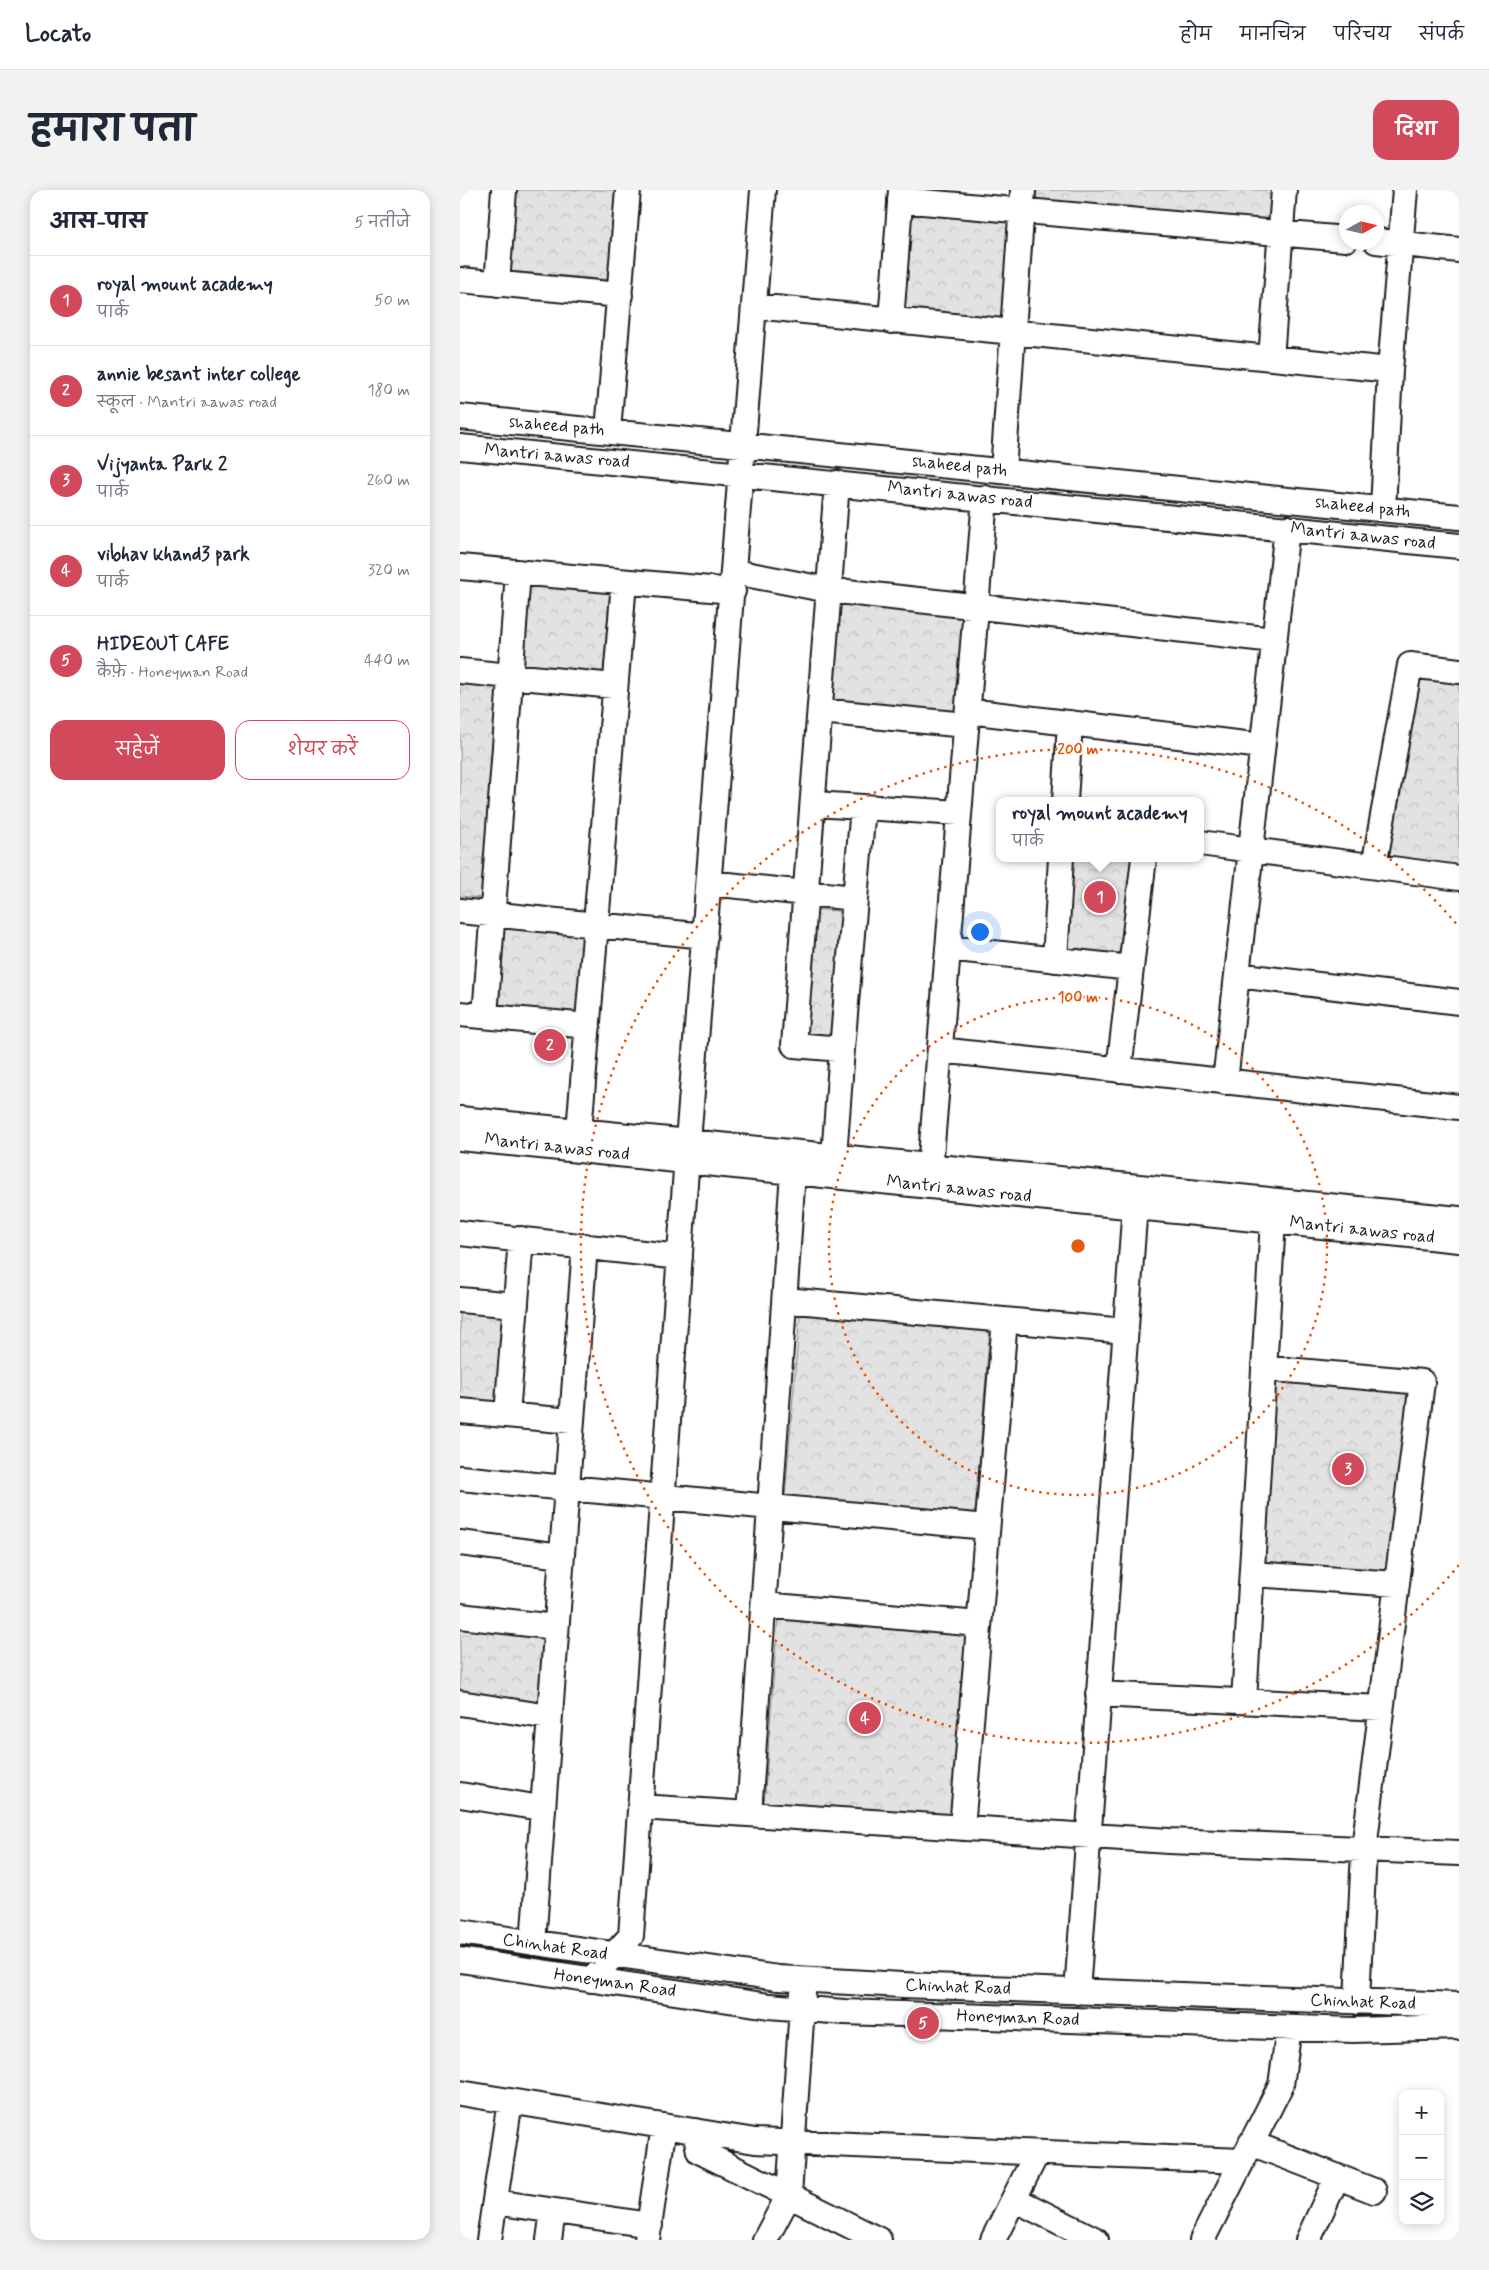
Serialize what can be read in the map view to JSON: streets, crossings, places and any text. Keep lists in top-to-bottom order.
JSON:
{
  "streets": {
    "street": [
      "shaheed path",
      "Mantri aawas road",
      "Chinhat Road",
      "Honeyman Road"
    ]
  },
  "north": "right",
  "page": {
    "header": "Locato",
    "nav": [
      "होम",
      "मानचित्र",
      "परिचय",
      "संपर्क"
    ],
    "title": "हमारा पता",
    "buttons": [
      "दिशा",
      ["सहेजें", "शेयर करें"]
    ],
    "heading": ["आस-पास", "5 नतीजे"],
    "list": [
      {
        "mark": "1",
        "name": "royal mount academy",
        "note": "पार्क",
        "value": "50 m"
      },
      {
        "mark": "2",
        "name": "annie besant inter college",
        "note": "स्कूल · Mantri aawas road",
        "value": "180 m"
      },
      {
        "mark": "3",
        "name": "Vijyanta Park 2",
        "note": "पार्क",
        "value": "260 m"
      },
      {
        "mark": "4",
        "name": "vibhav khand3 park",
        "note": "पार्क",
        "value": "320 m"
      },
      {
        "mark": "5",
        "name": "HIDEOUT CAFE",
        "note": "कैफ़े · Honeyman Road",
        "value": "440 m"
      }
    ],
    "popup": ["royal mount academy", "पार्क"],
    "pins": [
      "1",
      "2",
      "3",
      "4",
      "5"
    ],
    "map_buttons": ["+", "−"]
  },
  "rings": ["200 m", "100 m"]
}
